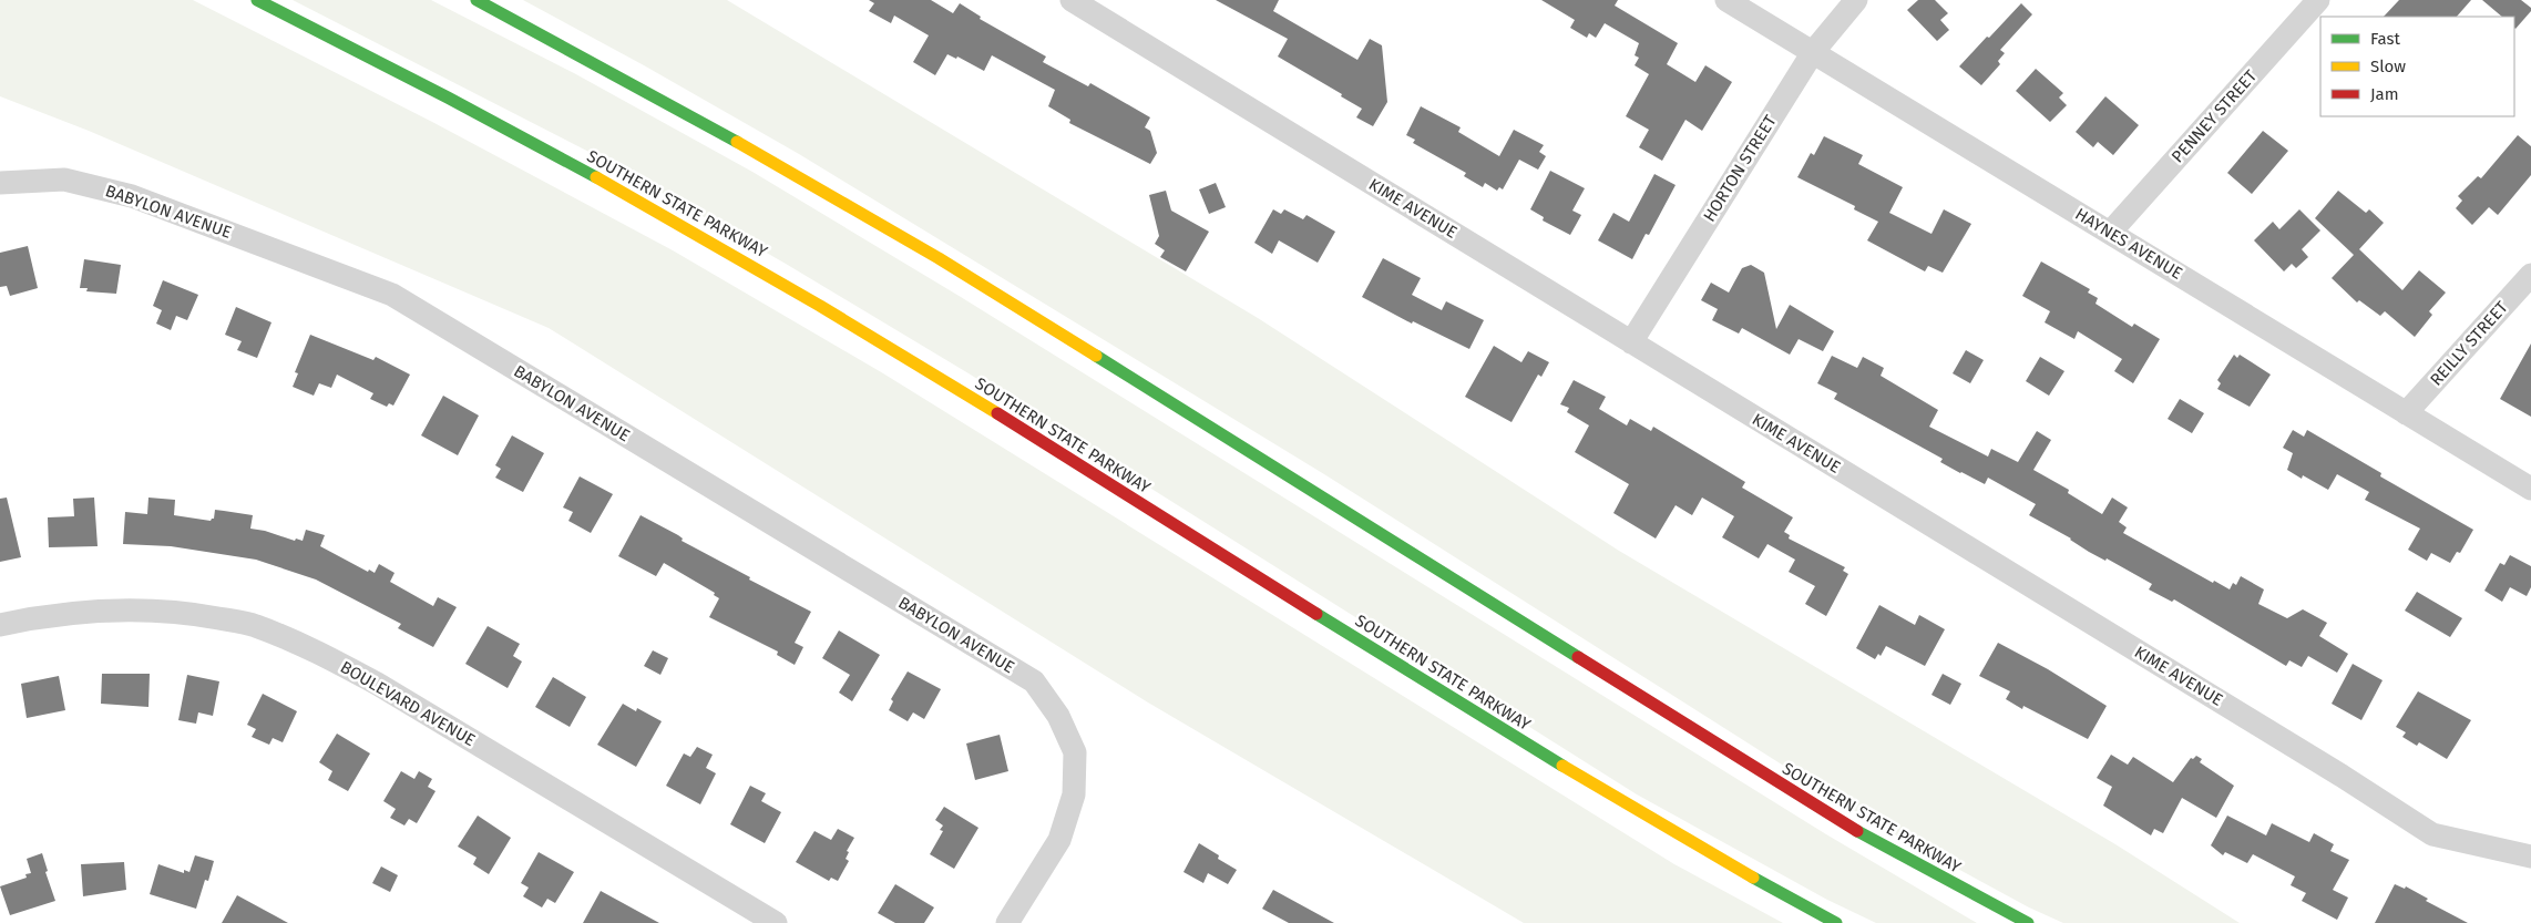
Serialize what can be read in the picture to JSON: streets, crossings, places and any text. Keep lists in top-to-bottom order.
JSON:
{
  "streets": {
    "highway": ["SOUTHERN STATE PARKWAY"],
    "street": [
      "PENNEY STREET",
      "HORTON STREET",
      "KIME AVENUE",
      "BABYLON AVENUE",
      "HAYNES AVENUE",
      "REILLY STREET",
      "BOULEVARD AVENUE"
    ]
  },
  "crossings": [
    ["PENNEY STREET", "HAYNES AVENUE"],
    ["HORTON STREET", "KIME AVENUE"],
    ["HORTON STREET", "HAYNES AVENUE"],
    ["HAYNES AVENUE", "REILLY STREET"]
  ],
  "legend": ["Fast", "Slow", "Jam"]
}
